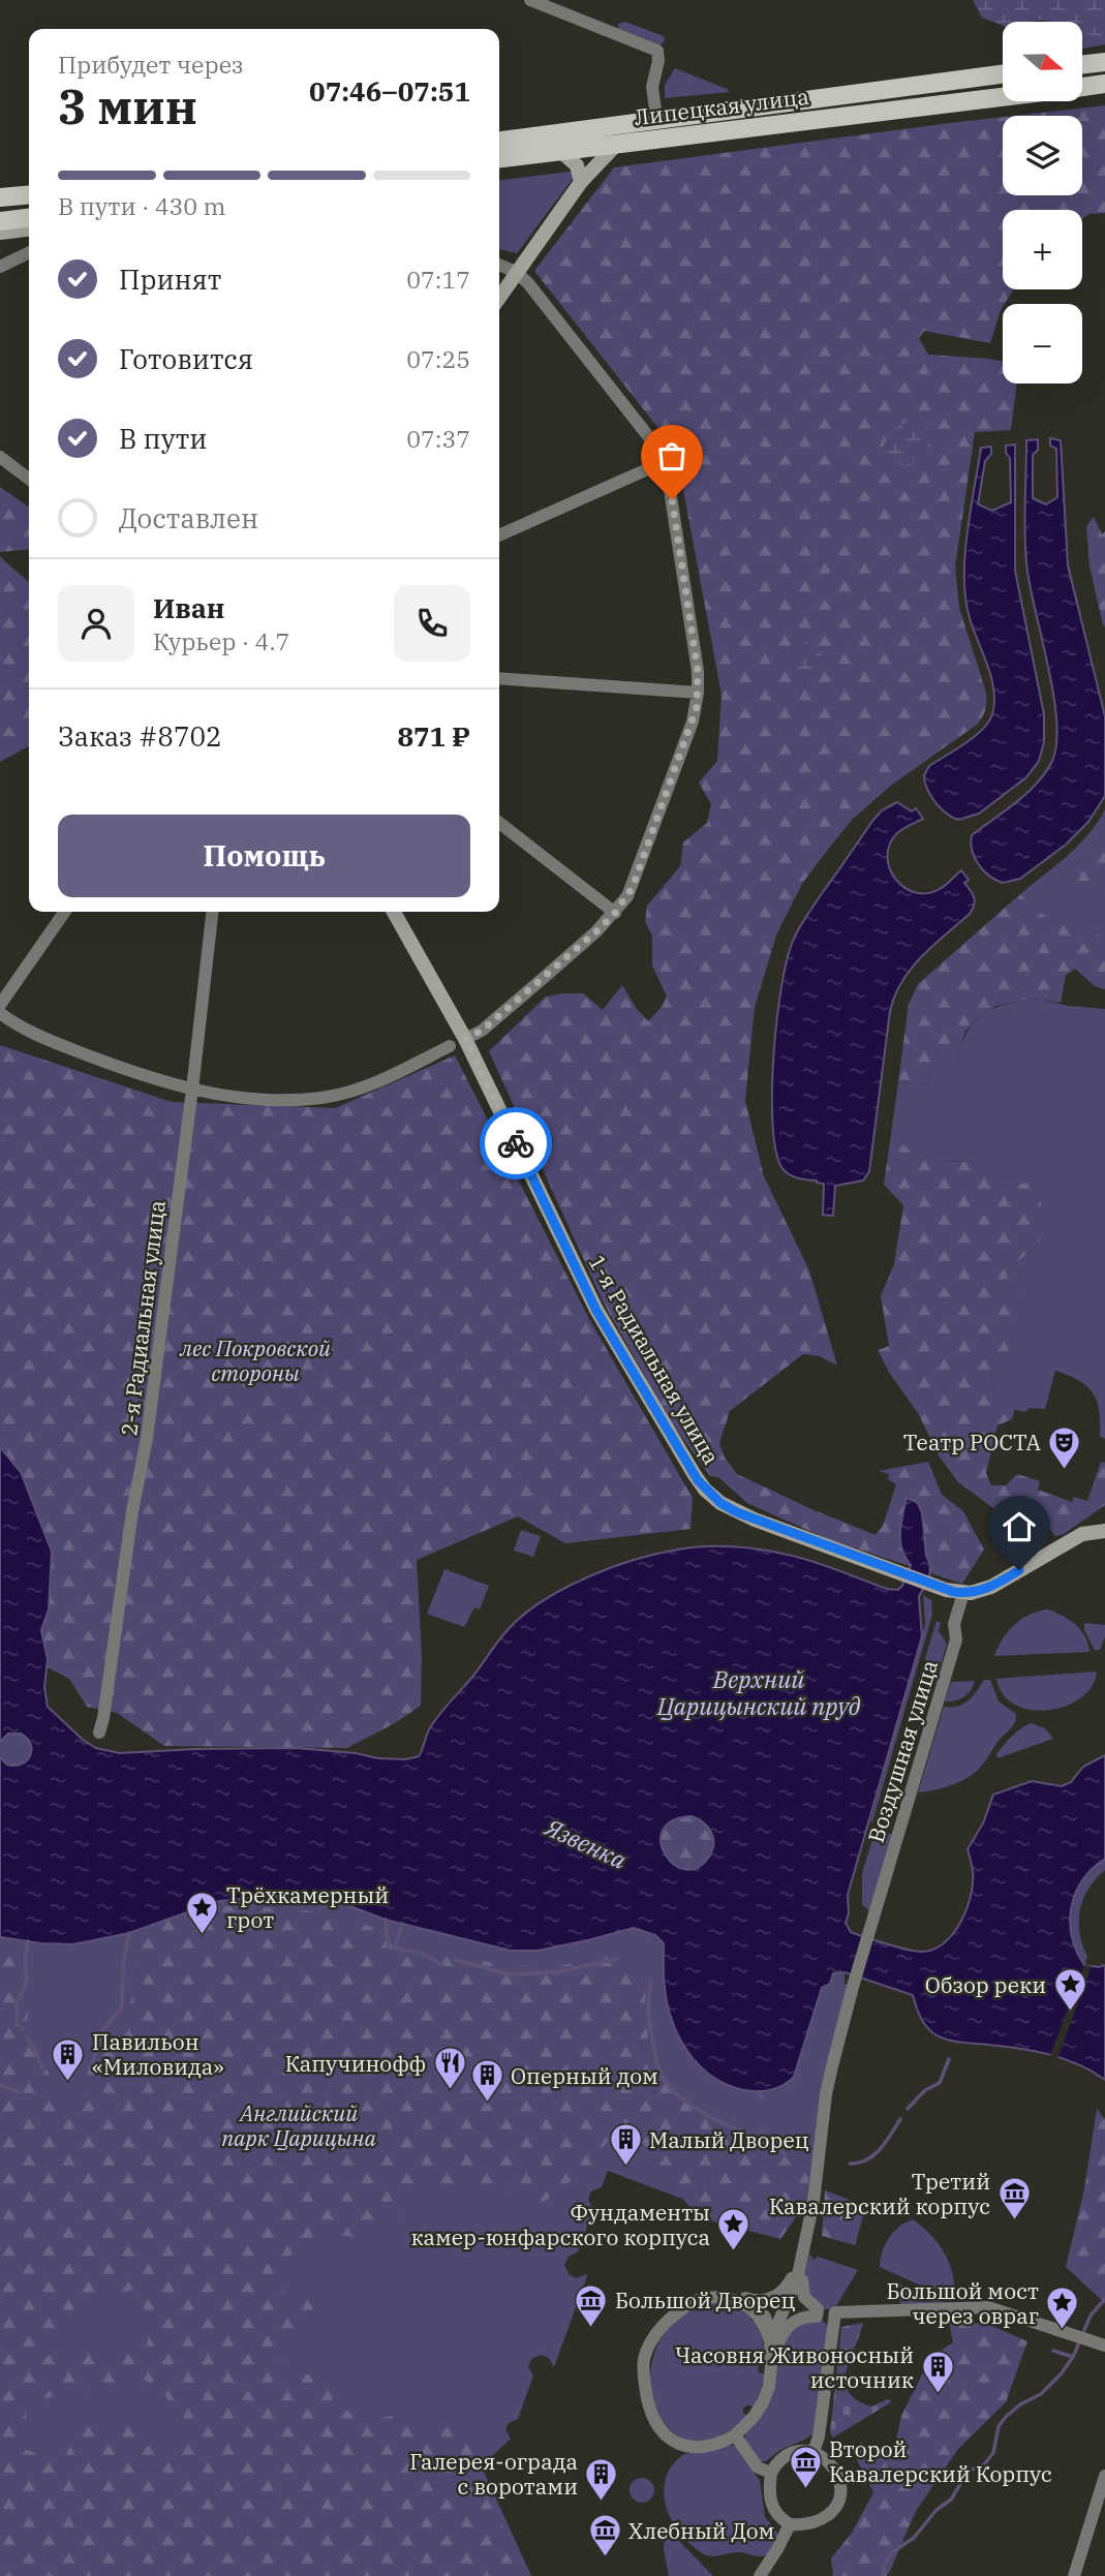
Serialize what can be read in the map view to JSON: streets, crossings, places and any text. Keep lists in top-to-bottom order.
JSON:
{
  "streets": {
    "main road": ["Липецкая улица", "1-я Радиальная улица"],
    "street": ["2-я Радиальная улица", "Воздушная улица"]
  },
  "crossings": [
    ["1-я Радиальная улица", "Воздушная улица"]
  ],
  "water": ["Верхний Царицынский пруд", "Язвенка"],
  "parks": ["лес Покровской стороны", "Английский парк Царицына"],
  "places": {
    "theatre": ["Театр РОСТА"],
    "place": [
      "Трёхкамерный грот",
      "Обзор реки",
      "Фундаменты камер-юнфарского корпуса",
      "Большой мост через овраг"
    ],
    "building": [
      "Павильон «Миловида»",
      "Оперный дом",
      "Малый Дворец",
      "Часовня Живоносный источник",
      "Галерея-ограда с воротами"
    ],
    "restaurant": ["Капучинофф"],
    "museum": [
      "Третий Кавалерский корпус",
      "Большой Дворец",
      "Второй Кавалерский Корпус",
      "Хлебный Дом"
    ]
  },
  "north": "right",
  "page": {
    "map_buttons": ["+", "−"],
    "heading": ["3 мин", "Прибудет через", "07:46–07:51"],
    "panel": [
      "Иван",
      "Курьер · 4.7",
      "Заказ #8702",
      "871 ₽"
    ],
    "bar": "В пути · 430 m",
    "list": [
      ["Принят", "07:17"],
      ["Готовится", "07:25"],
      ["В пути", "07:37"],
      "Доставлен"
    ],
    "buttons": "Помощь"
  }
}
